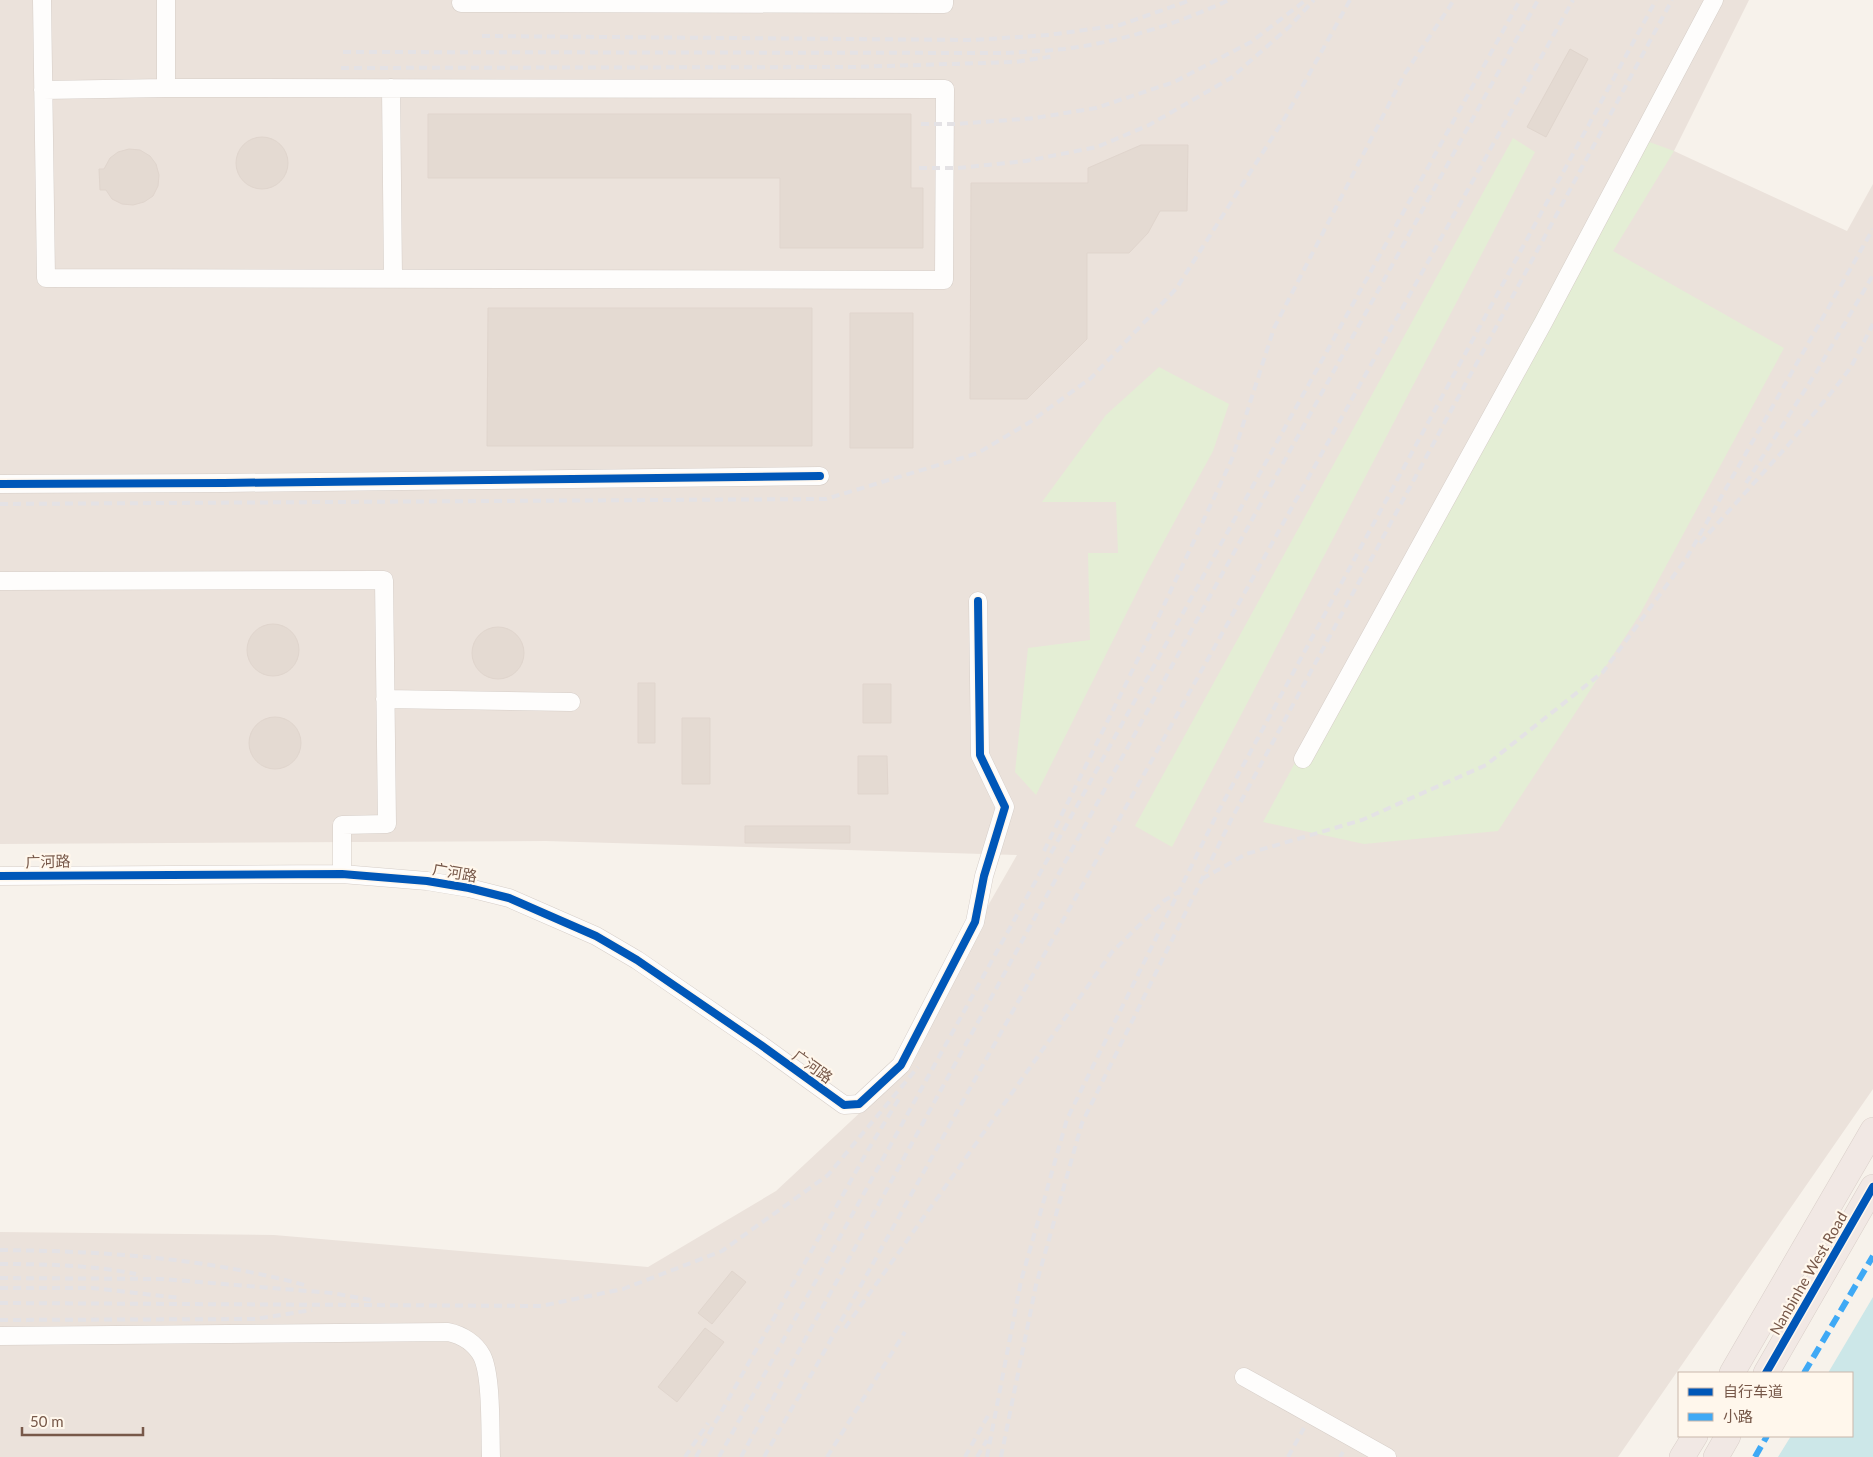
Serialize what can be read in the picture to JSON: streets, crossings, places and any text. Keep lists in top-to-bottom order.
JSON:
{
  "streets": {
    "highway": ["Nanbinhe West Road"],
    "street": ["广河路"]
  },
  "legend": ["自行车道", "小路"],
  "scale_bar": "50 m"
}
